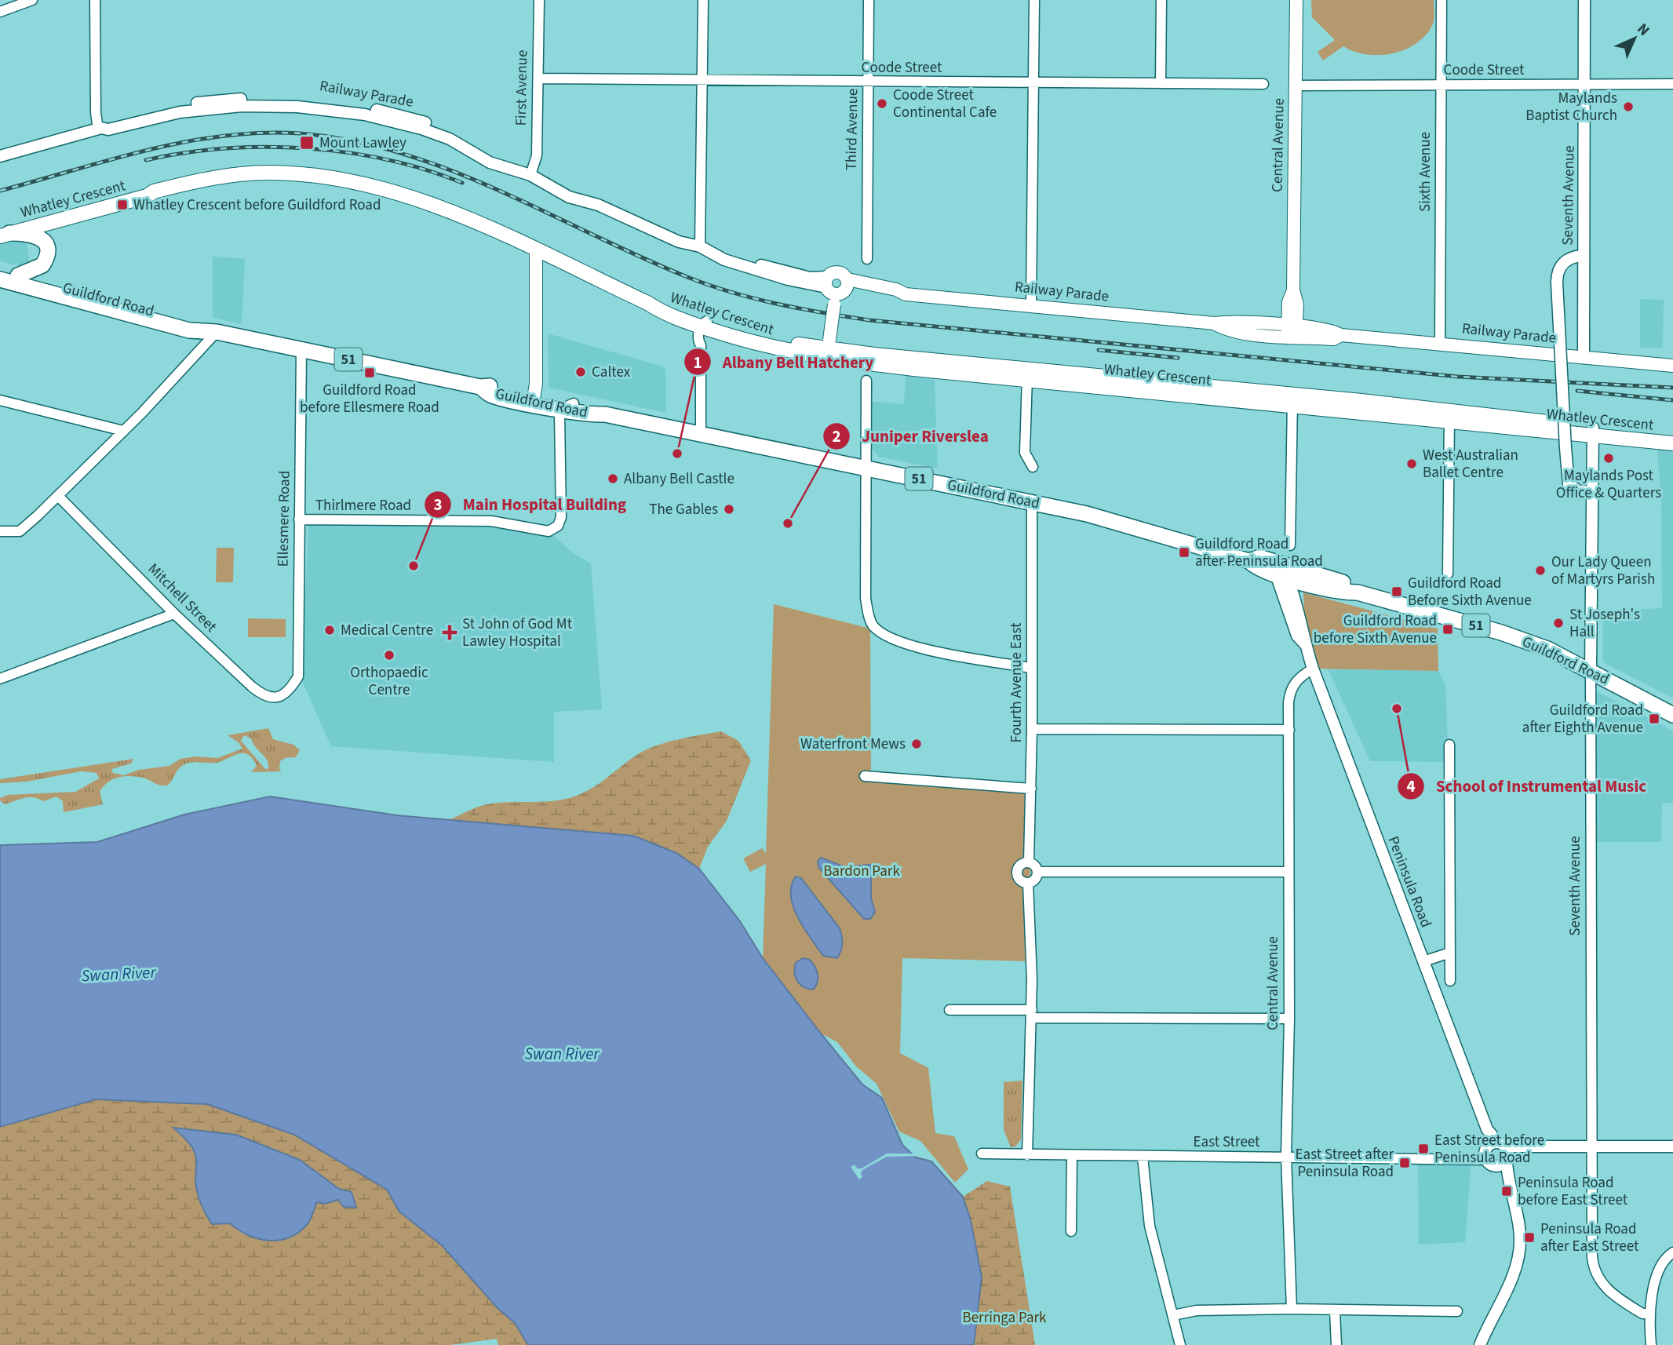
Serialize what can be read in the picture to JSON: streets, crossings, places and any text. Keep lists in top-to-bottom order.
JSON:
{
  "streets": {
    "highway": ["Guildford Road", "51"],
    "main road": ["Railway Parade", "Central Avenue", "Whatley Crescent"],
    "street": [
      "Coode Street",
      "First Avenue",
      "Third Avenue",
      "Sixth Avenue",
      "Seventh Avenue",
      "Thirlmere Road",
      "Ellesmere Road",
      "Mitchell Street",
      "Fourth Avenue East",
      "Peninsula Road",
      "East Street"
    ]
  },
  "crossings": [
    ["Coode Street", "First Avenue"],
    ["Coode Street", "Third Avenue"],
    ["Coode Street", "Central Avenue"],
    ["Coode Street", "Sixth Avenue"],
    ["Coode Street", "Seventh Avenue"],
    ["First Avenue", "Railway Parade"],
    ["Railway Parade", "Central Avenue"],
    ["Railway Parade", "Sixth Avenue"],
    ["Railway Parade", "Seventh Avenue"],
    ["Central Avenue", "Peninsula Road"],
    ["Central Avenue", "East Street"],
    ["Seventh Avenue", "Whatley Crescent"],
    ["Seventh Avenue", "Guildford Road"],
    ["Seventh Avenue", "East Street"],
    ["Guildford Road", "Thirlmere Road"],
    ["Guildford Road", "Ellesmere Road"],
    ["Guildford Road", "Fourth Avenue East"],
    ["Guildford Road", "Peninsula Road"],
    ["Thirlmere Road", "Ellesmere Road"],
    ["Ellesmere Road", "Mitchell Street"],
    ["Peninsula Road", "East Street"]
  ],
  "water": ["Swan River"],
  "parks": ["Bardon Park", "Berringa Park"],
  "places": {
    "other": [
      "Coode Street Continental Cafe",
      "Maylands Baptist Church",
      "Caltex",
      "Albany Bell Hatchery",
      "Maylands Post Office & Quarters",
      "West Australian Ballet Centre",
      "Albany Bell Castle",
      "The Gables",
      "Juniper Riverslea",
      "Main Hospital Building",
      "Our Lady Queen of Martyrs Parish",
      "St Joseph's Hall",
      "Medical Centre",
      "Orthopaedic Centre",
      "School of Instrumental Music",
      "Waterfront Mews"
    ],
    "transit": [
      "Mount Lawley",
      "Whatley Crescent before Guildford Road",
      "Guildford Road before Ellesmere Road",
      "Guildford Road after Peninsula Road",
      "Guildford Road Before Sixth Avenue",
      "Guildford Road before Sixth Avenue",
      "Guildford Road after Eighth Avenue",
      "East Street before Peninsula Road",
      "East Street after Peninsula Road",
      "Peninsula Road before East Street",
      "Peninsula Road after East Street"
    ],
    "health": ["St John of God Mt Lawley Hospital"]
  },
  "north": "top right"
}
